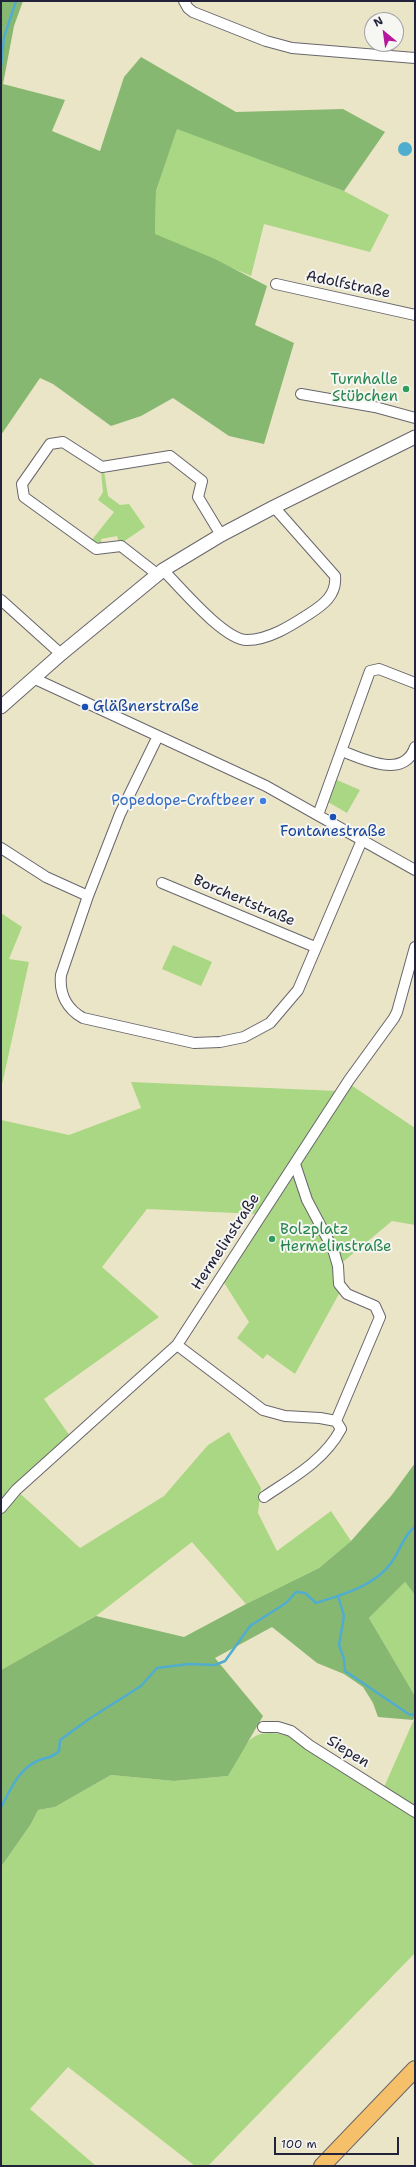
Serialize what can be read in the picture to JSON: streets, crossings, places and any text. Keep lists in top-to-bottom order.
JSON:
{
  "streets": {
    "street": [
      "Adolfstraße",
      "Borchertstraße",
      "Hermelinstraße",
      "Siepen"
    ]
  },
  "places": [
    "Turnhalle Stübchen",
    "Gläßnerstraße",
    "Popedope-Craftbeer",
    "Fontanestraße",
    "Bolzplatz Hermelinstraße"
  ],
  "scale_bar": "100 m",
  "north": "top left"
}
